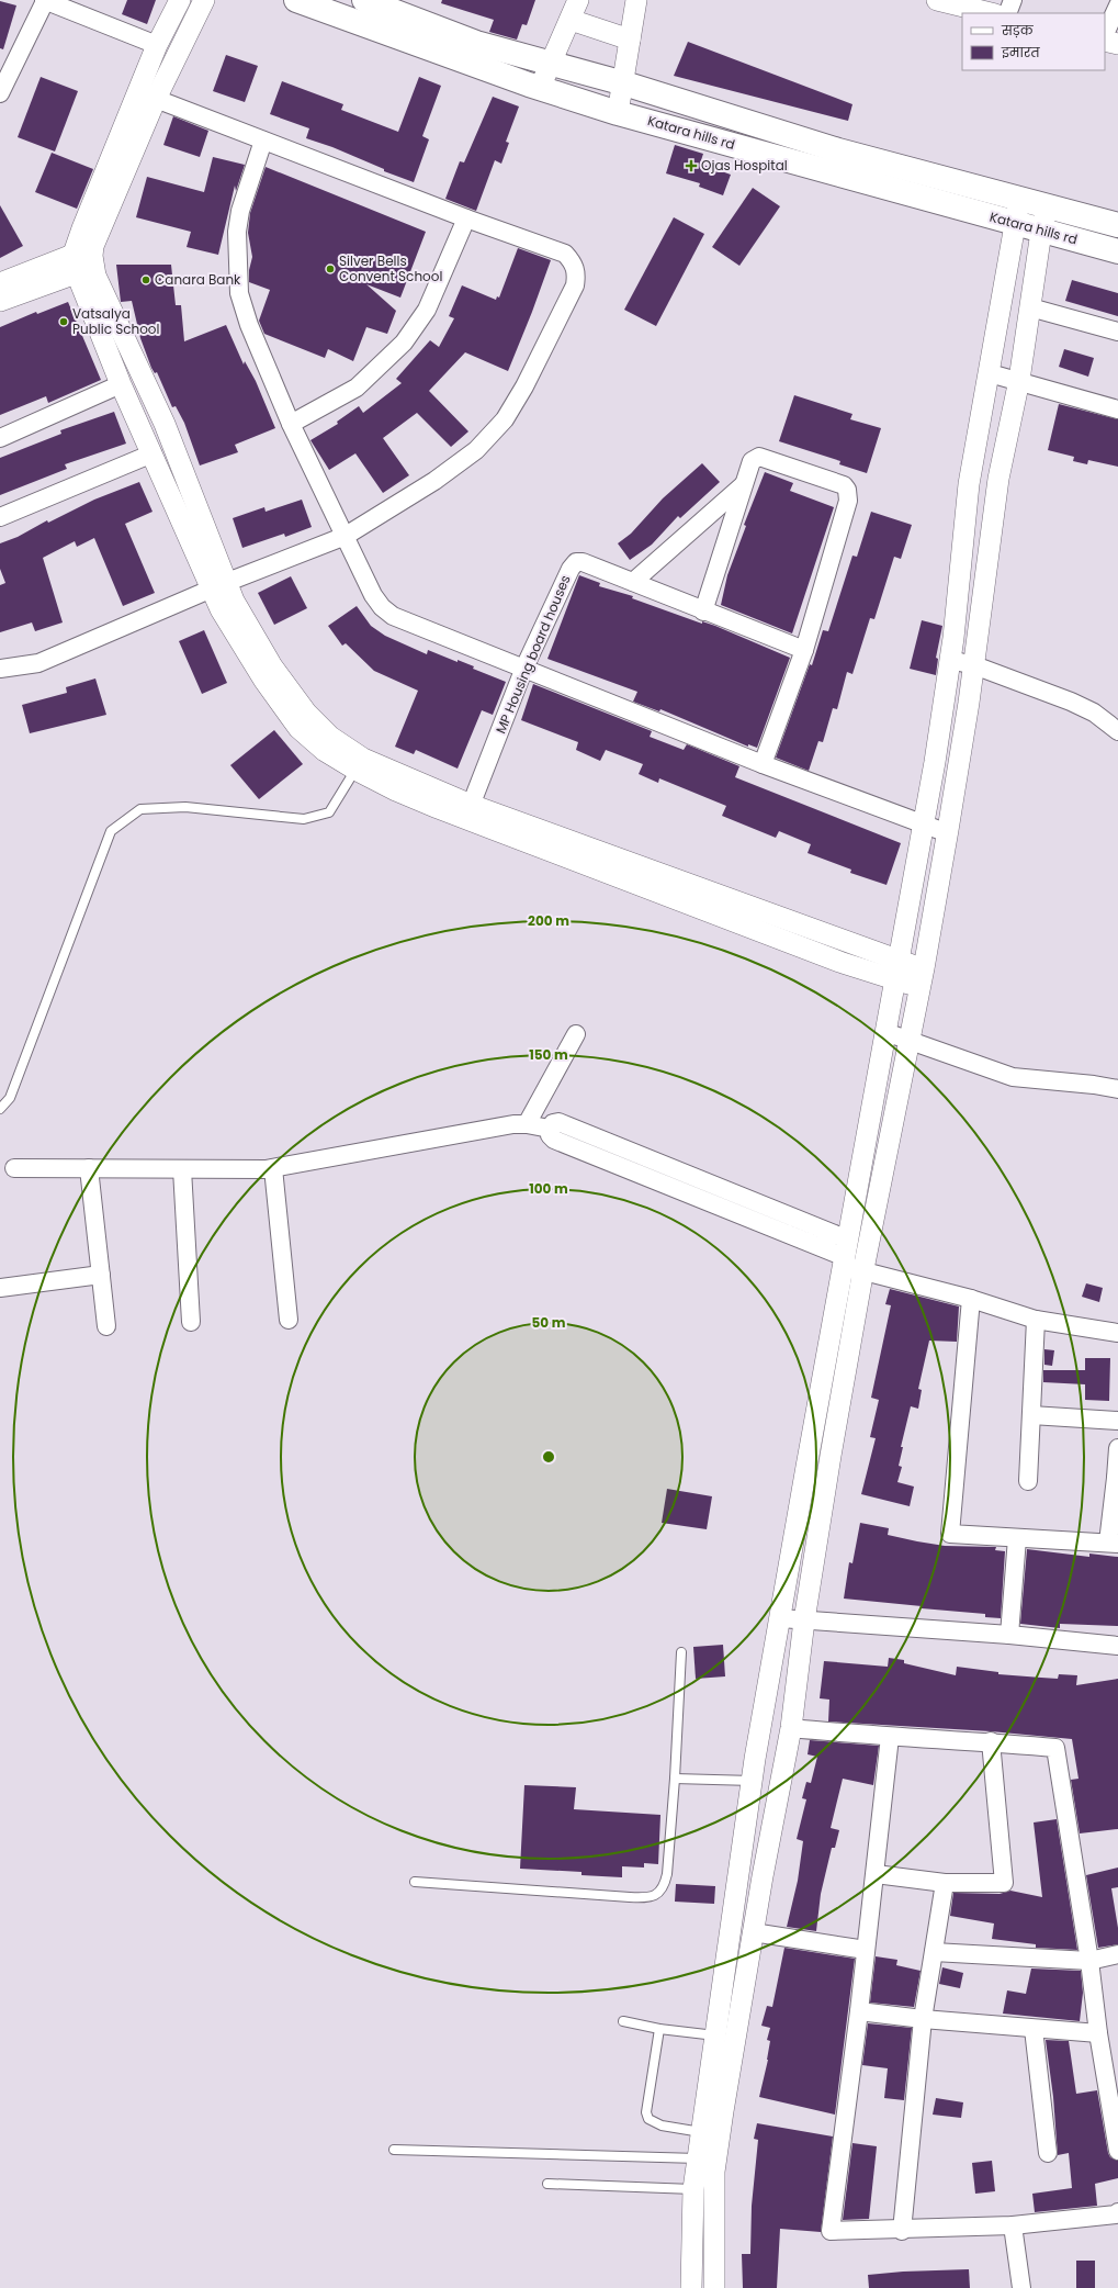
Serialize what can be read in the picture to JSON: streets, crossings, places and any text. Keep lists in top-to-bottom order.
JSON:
{
  "streets": {
    "main road": ["Katara hills rd"],
    "street": ["MP Housing board houses"]
  },
  "places": {
    "health": ["Ojas Hospital"],
    "other": ["Silver Bells Convent School", "Canara Bank", "Vatsalya Public School"]
  },
  "legend": ["सड़क", "इमारत"],
  "rings": [
    "200 m",
    "150 m",
    "100 m",
    "50 m"
  ]
}
